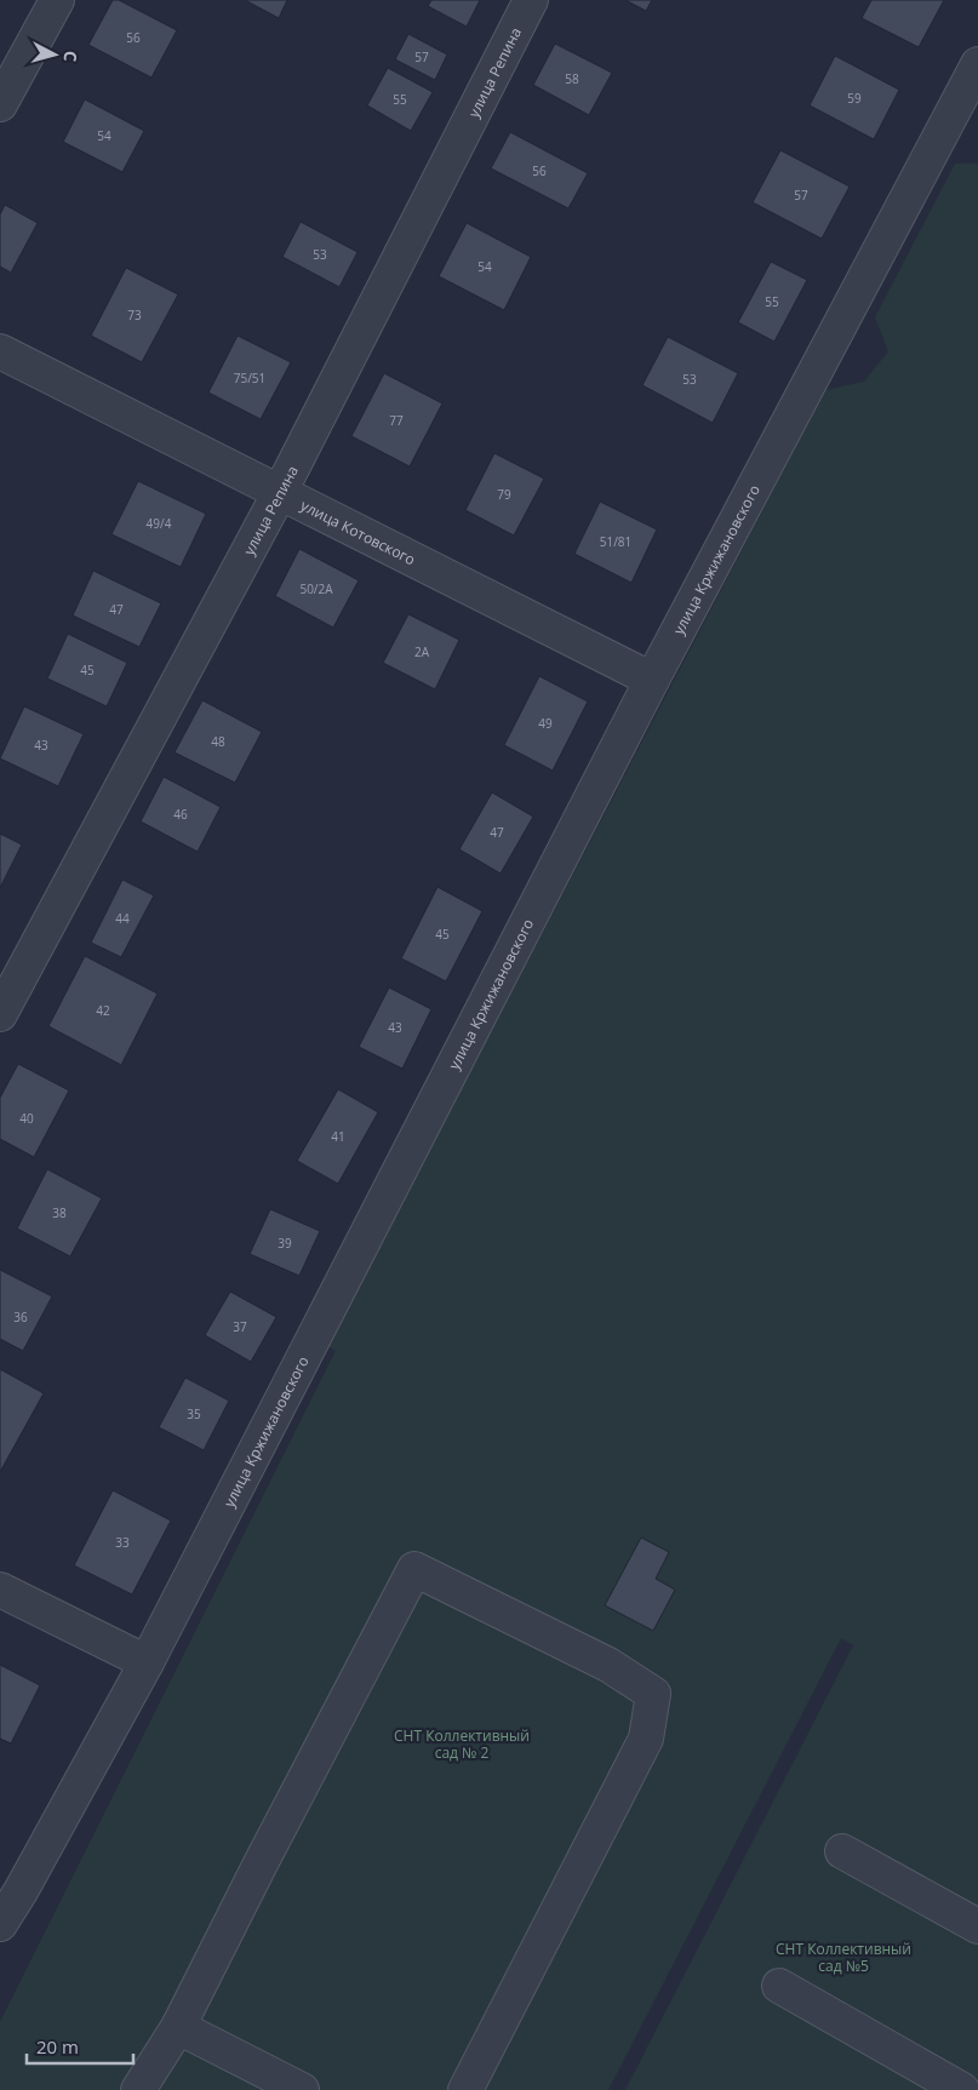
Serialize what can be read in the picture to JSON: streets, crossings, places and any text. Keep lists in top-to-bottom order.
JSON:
{
  "streets": {
    "street": ["улица Репина", "улица Котовского", "улица Кржижановского"]
  },
  "crossings": [
    ["улица Репина", "улица Котовского"],
    ["улица Котовского", "улица Кржижановского"]
  ],
  "parks": ["СНТ Коллективный сад № 2", "СНТ Коллективный сад №5"],
  "house_numbers": [
    "56",
    "57",
    "58",
    "59",
    "55",
    "54",
    "56",
    "57",
    "53",
    "54",
    "55",
    "73",
    "75/51",
    "53",
    "77",
    "79",
    "49/4",
    "51/81",
    "50/2А",
    "47",
    "2А",
    "45",
    "49",
    "48",
    "43",
    "46",
    "47",
    "44",
    "45",
    "42",
    "43",
    "40",
    "41",
    "38",
    "39",
    "36",
    "37",
    "35",
    "33"
  ],
  "scale_bar": "20 m",
  "north": "right"
}
